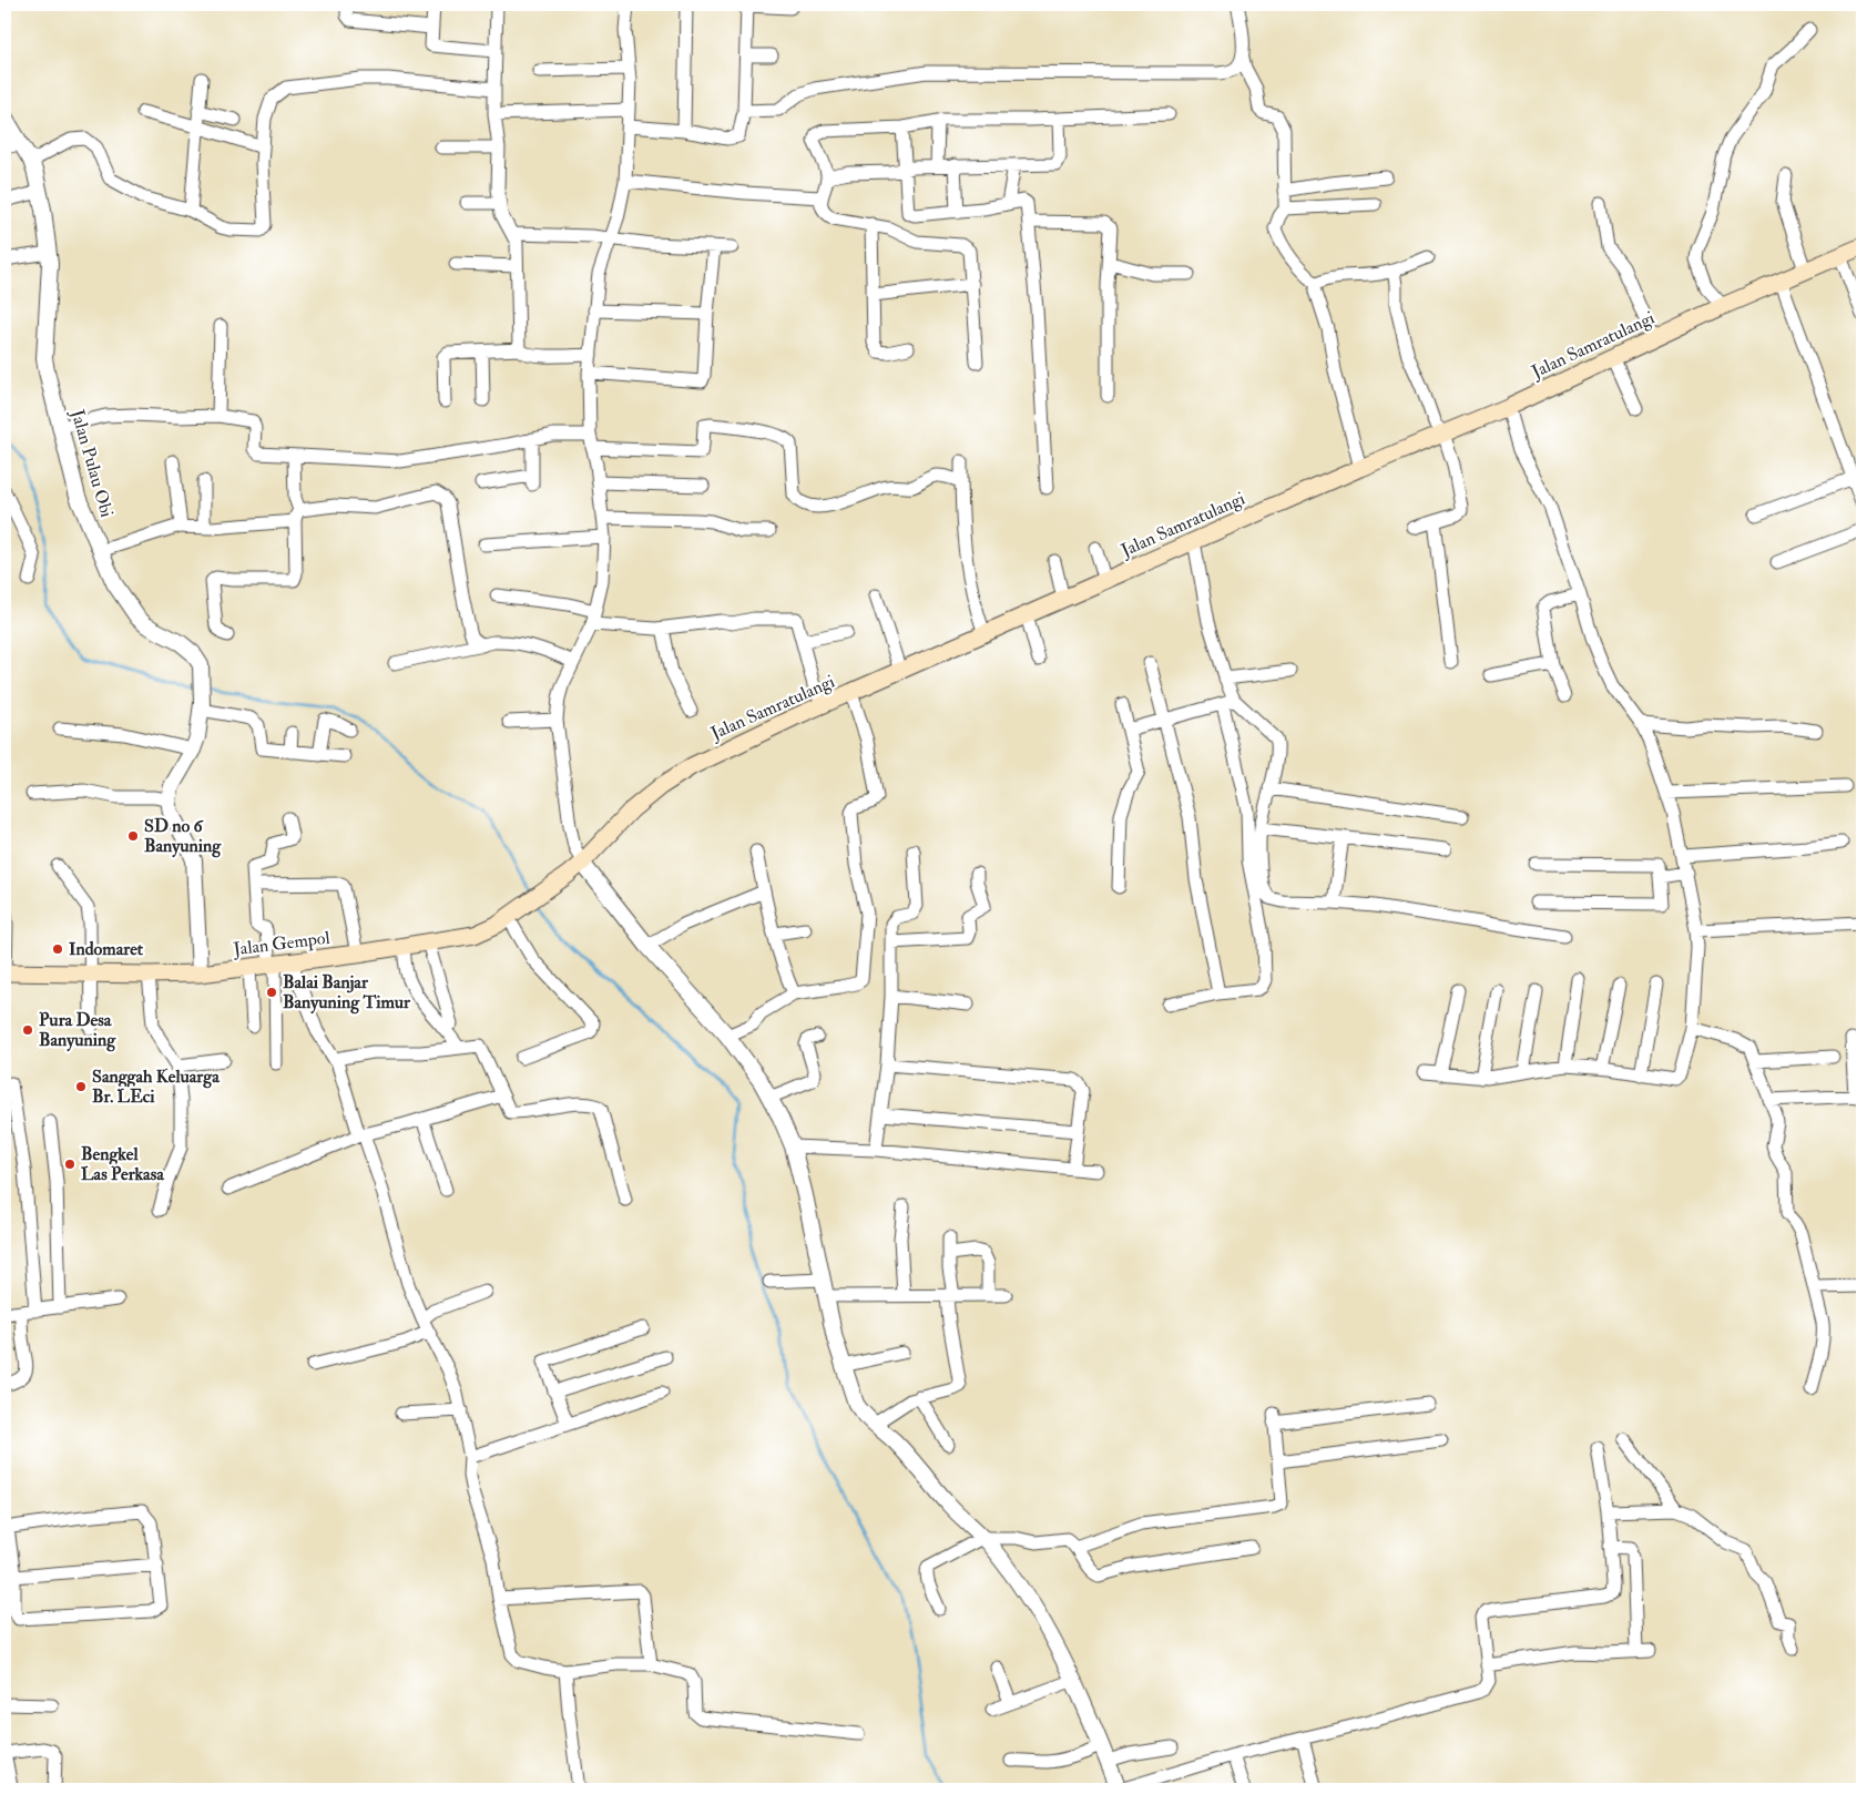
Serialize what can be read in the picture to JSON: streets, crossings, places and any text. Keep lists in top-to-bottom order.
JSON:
{
  "streets": {
    "main road": ["Jalan Samratulangi", "Jalan Gempol"],
    "street": ["Jalan Pulau Obi"]
  },
  "crossings": [
    ["Jalan Samratulangi", "Jalan Gempol"]
  ],
  "places": [
    "SD no 6 Banyuning",
    "Indomaret",
    "Balai Banjar Banyuning Timur",
    "Pura Desa Banyuning",
    "Sanggah Keluarga Br. LEci",
    "Bengkel Las Perkasa"
  ]
}
